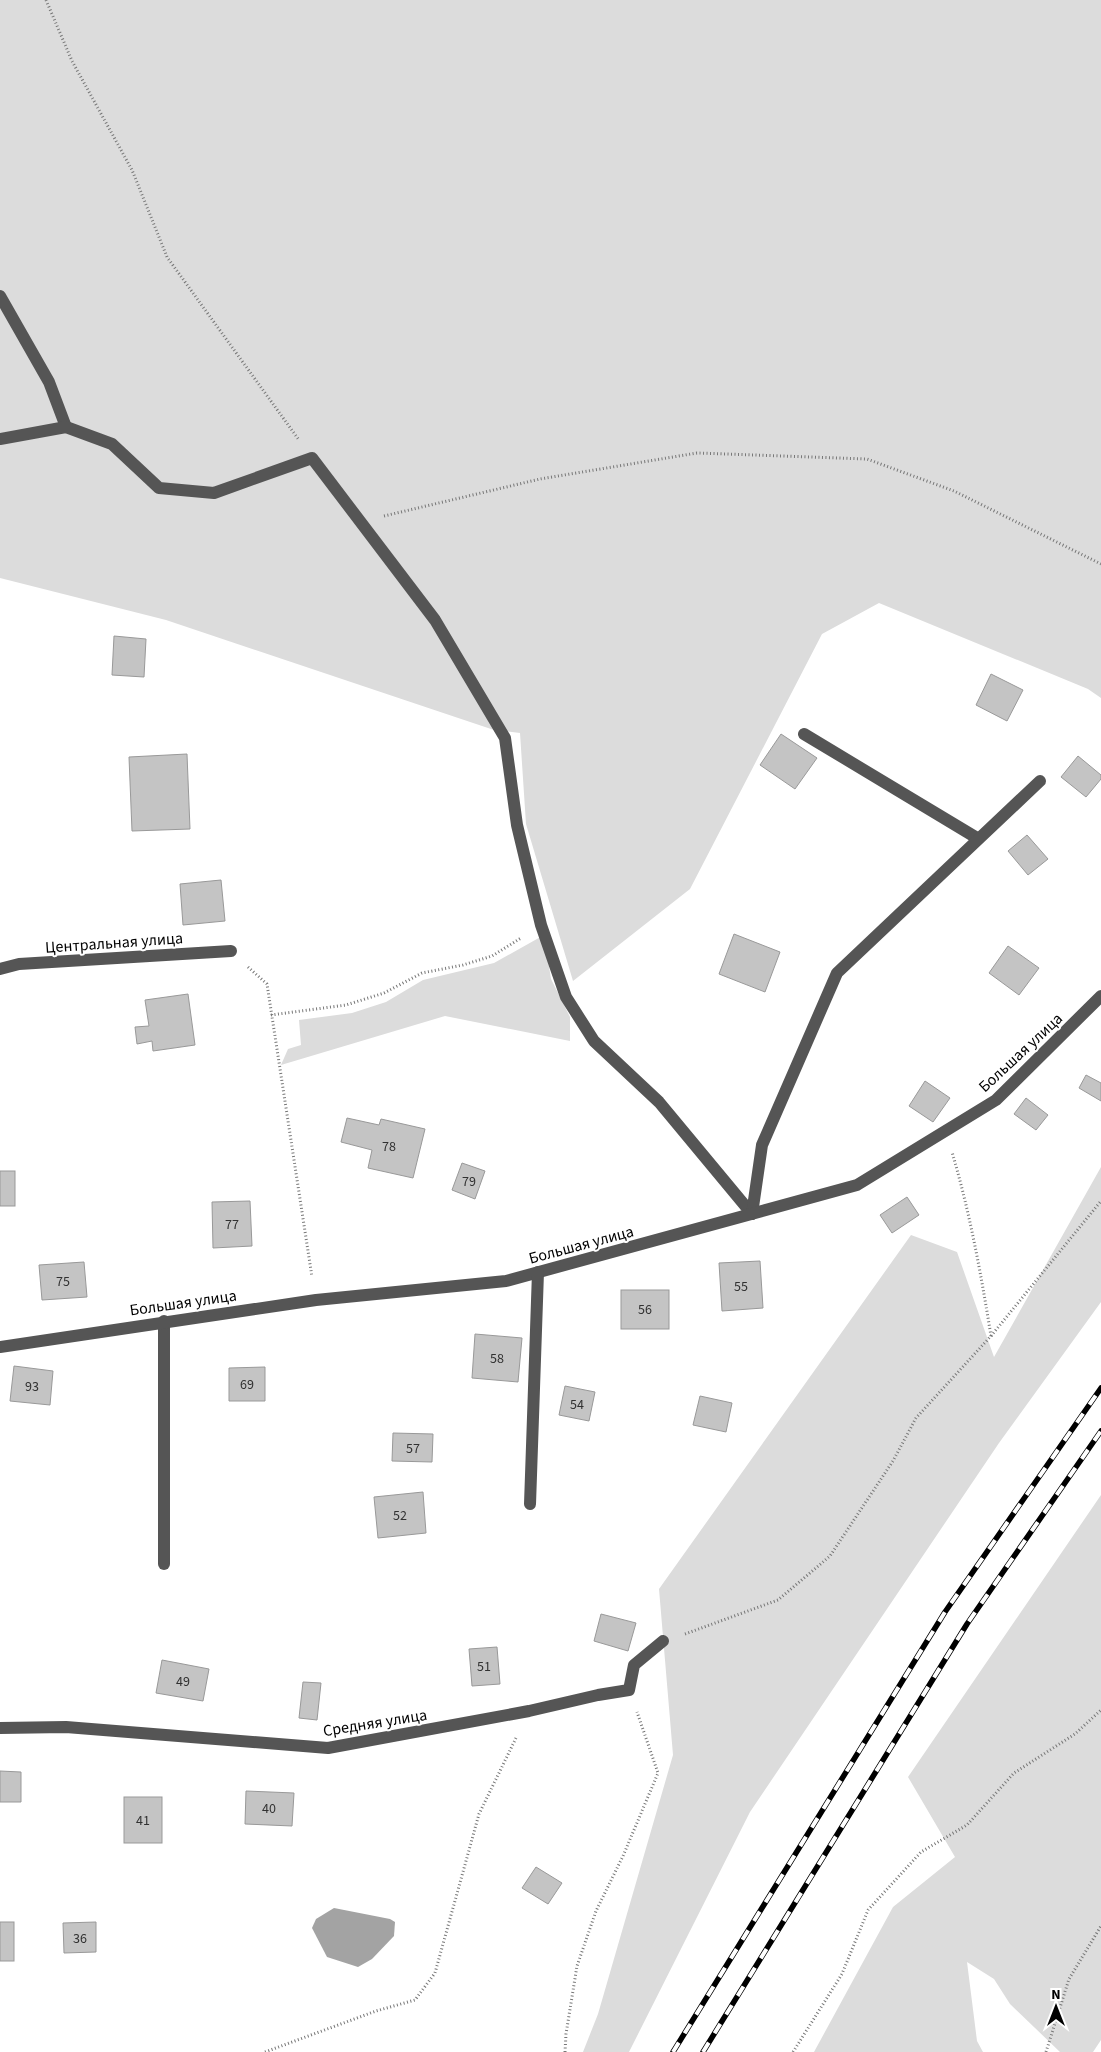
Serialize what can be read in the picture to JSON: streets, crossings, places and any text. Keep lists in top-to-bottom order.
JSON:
{
  "streets": {
    "street": ["Центральная улица", "Большая улица", "Средняя улица"]
  },
  "house_numbers": [
    "78",
    "79",
    "77",
    "75",
    "55",
    "56",
    "58",
    "69",
    "93",
    "54",
    "57",
    "52",
    "51",
    "49",
    "40",
    "41",
    "36"
  ],
  "north": "top"
}
